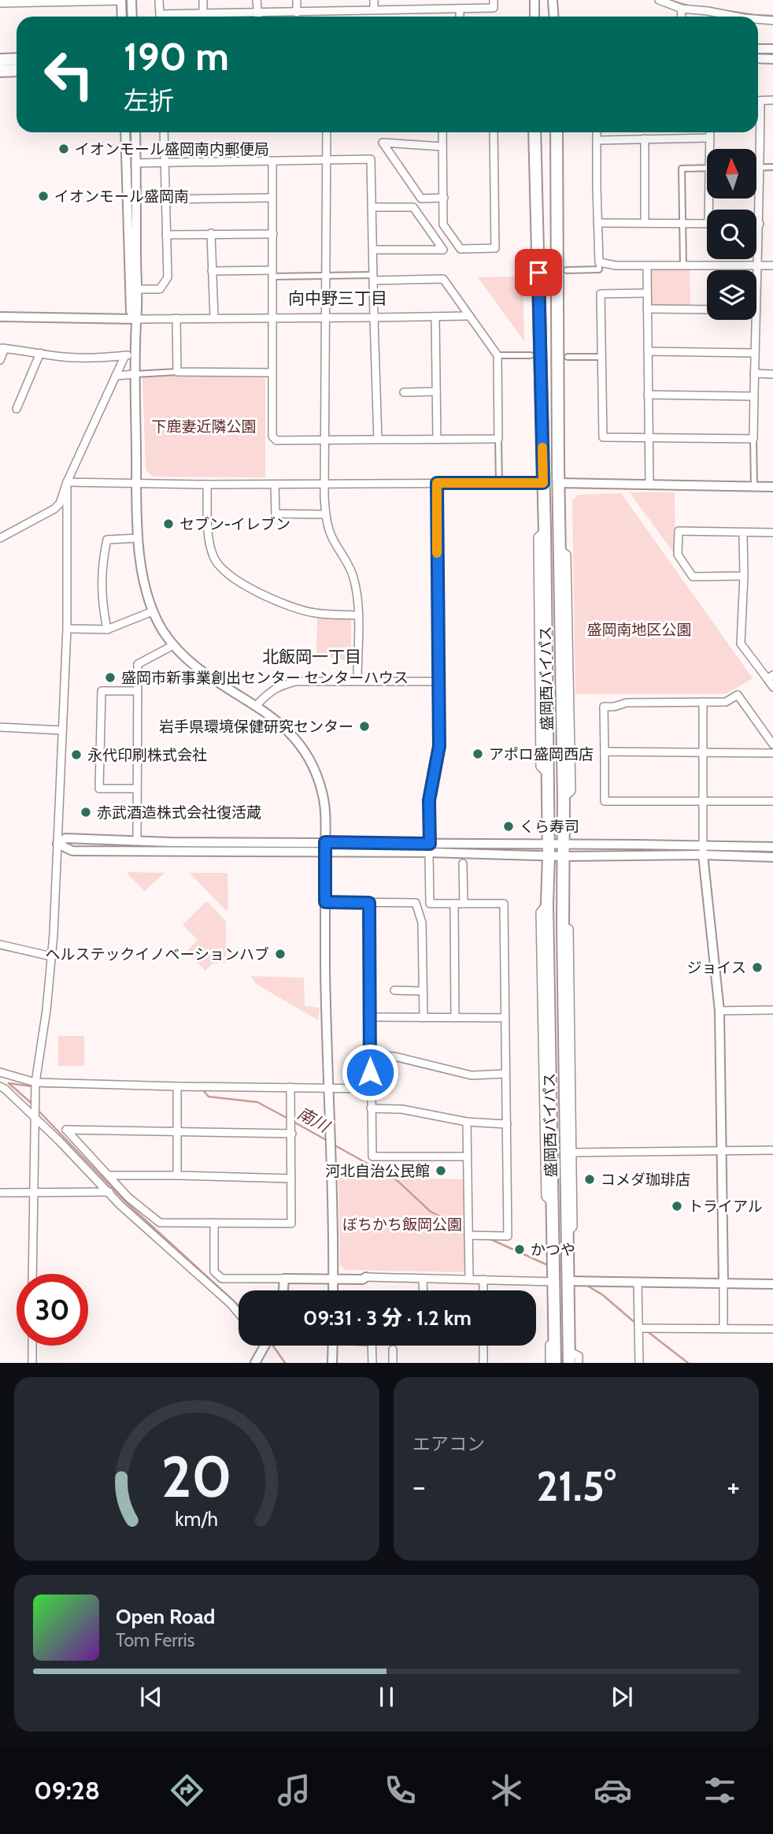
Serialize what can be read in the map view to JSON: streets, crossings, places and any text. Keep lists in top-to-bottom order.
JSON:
{
  "streets": {
    "highway": ["盛岡西バイパス"]
  },
  "districts": ["向中野三丁目", "北飯岡一丁目"],
  "water": ["南川"],
  "parks": ["下鹿妻近隣公園", "盛岡南地区公園", "ぼちかち飯岡公園"],
  "places": [
    "イオンモール盛岡南内郵便局",
    "イオンモール盛岡南",
    "セブン-イレブン",
    "盛岡市新事業創出センター センターハウス",
    "岩手県環境保健研究センター",
    "アポロ盛岡西店",
    "永代印刷株式会社",
    "赤武酒造株式会社復活蔵",
    "くら寿司",
    "ヘルステックイノベーションハブ",
    "ジョイス",
    "河北自治公民館",
    "コメダ珈琲店",
    "トライアル",
    "かつや"
  ],
  "north": "top",
  "page": {
    "turn": ["190 m", "左折"],
    "limit": "30",
    "trip": "09:31 · 3 分 · 1.2 km",
    "tile": "エアコン",
    "heat": ["−", "21.5°", "+"],
    "song": ["Open Road", "Tom Ferris"],
    "tabs": "09:28",
    "gauge": ["20", "km/h"]
  }
}
